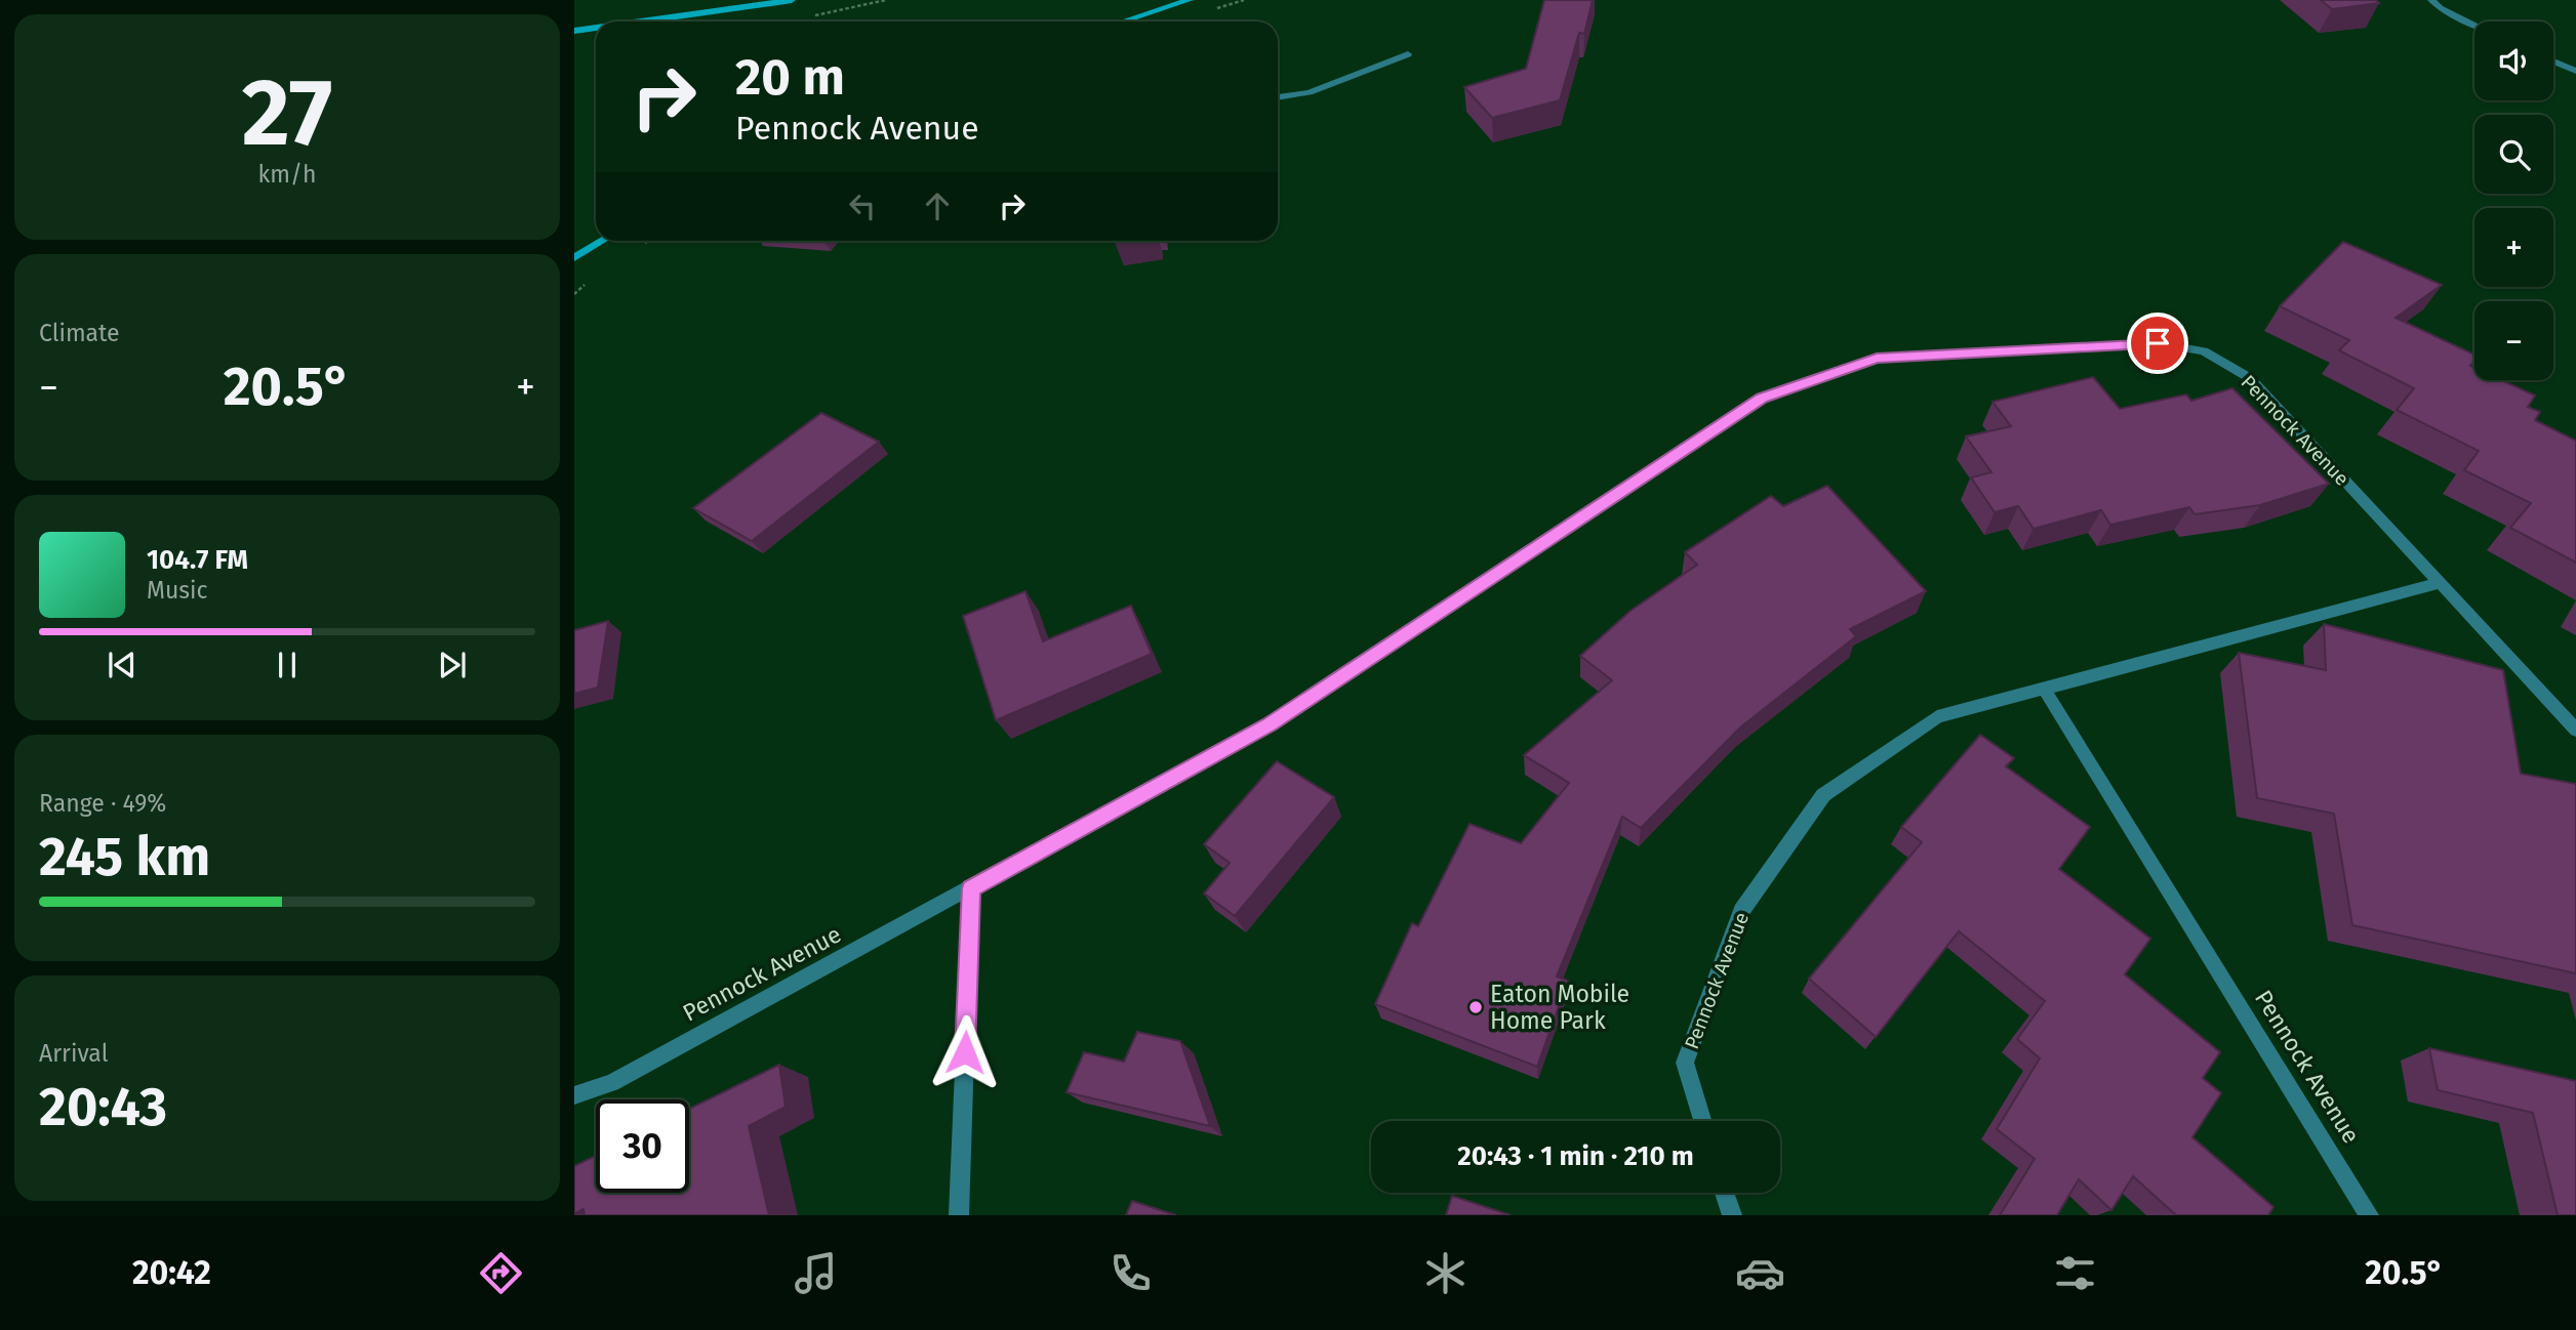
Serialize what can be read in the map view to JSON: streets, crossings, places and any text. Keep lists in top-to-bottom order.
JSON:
{
  "streets": {
    "street": ["Pennock Avenue"]
  },
  "places": ["Eaton Mobile Home Park"],
  "page": {
    "tile": [
      ["27", "km/h"],
      "Climate",
      ["Range · 49%", "245 km"],
      ["Arrival", "20:43"]
    ],
    "map_buttons": ["+", "−"],
    "turn": ["20 m", "Pennock Avenue"],
    "heat": ["−", "20.5°", "+"],
    "song": ["104.7 FM", "Music"],
    "limit": "30",
    "trip": "20:43 · 1 min · 210 m",
    "tabs": ["20:42", "20.5°"]
  }
}
